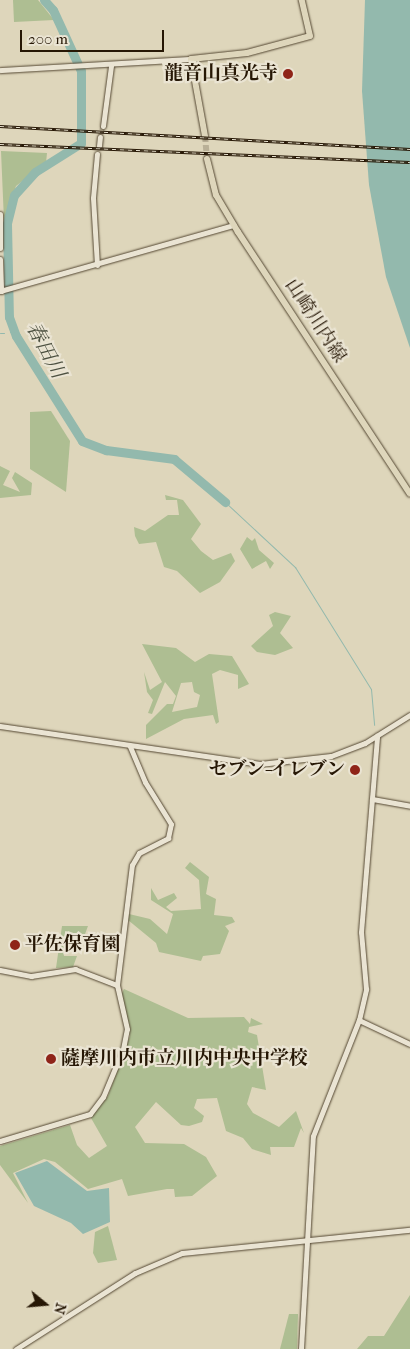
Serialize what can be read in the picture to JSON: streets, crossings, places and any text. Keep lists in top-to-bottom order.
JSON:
{
  "streets": {
    "main road": ["山崎川内線"]
  },
  "water": ["春田川"],
  "places": [
    "龍音山真光寺",
    "セブン-イレブン",
    "平佐保育園",
    "薩摩川内市立川内中央中学校"
  ],
  "scale_bar": "200 m",
  "north": "right"
}
